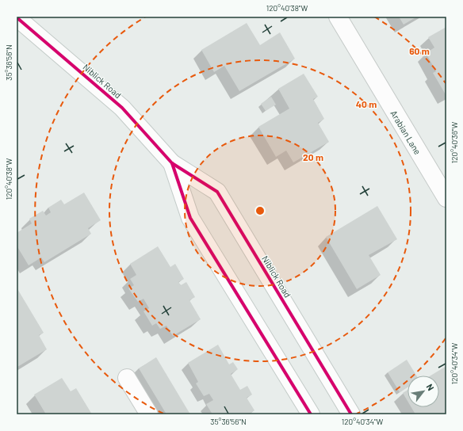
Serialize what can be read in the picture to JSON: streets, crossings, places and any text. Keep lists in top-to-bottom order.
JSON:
{
  "streets": {
    "main road": ["Niblick Road", "Arabian Lane"]
  },
  "north": "top right",
  "coordinates": [
    "120°40'38\"W",
    "35°36'56\"N",
    "120°40'36\"W",
    "120°40'34\"W"
  ],
  "rings": ["60 m", "40 m", "20 m"]
}
